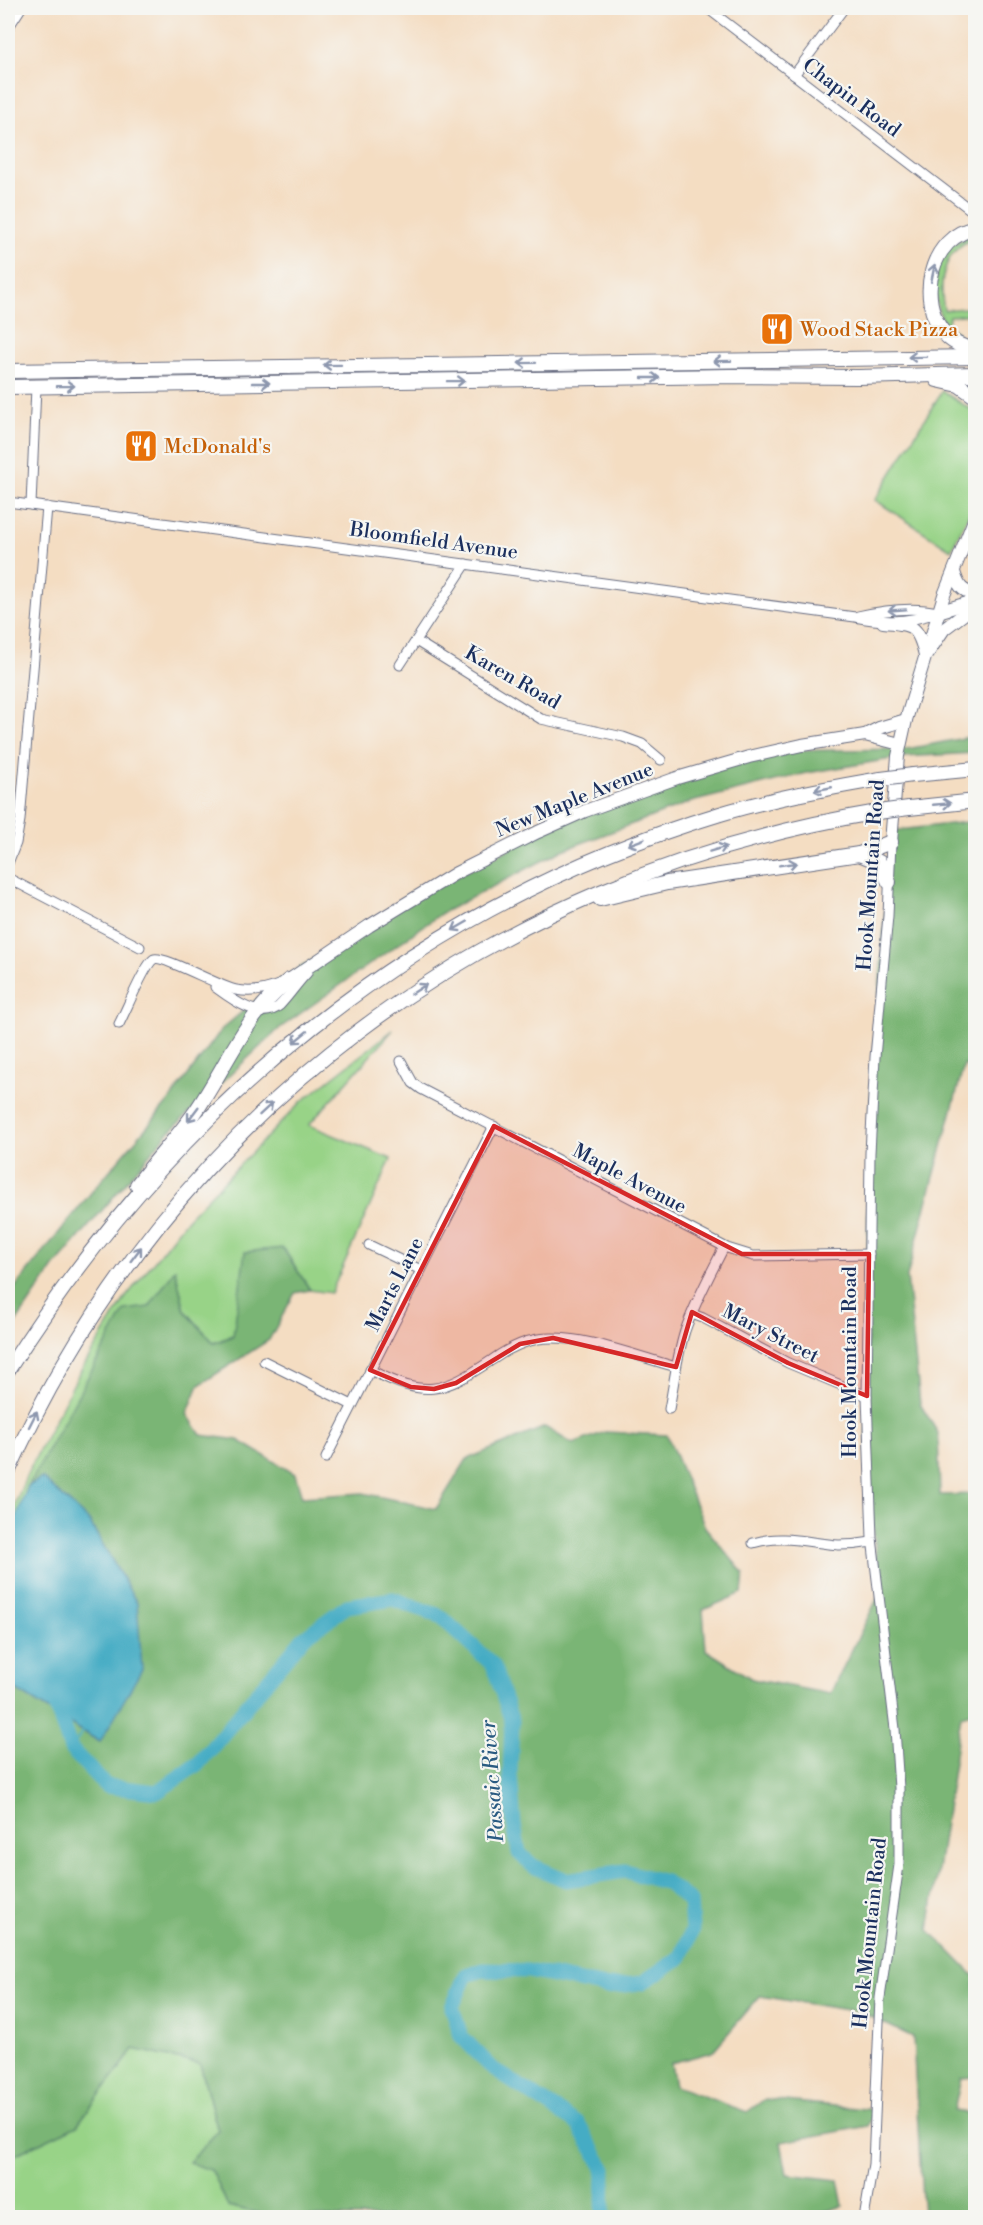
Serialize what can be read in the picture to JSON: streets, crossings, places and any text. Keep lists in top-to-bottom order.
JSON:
{
  "streets": {
    "main road": ["Bloomfield Avenue", "New Maple Avenue", "Hook Mountain Road"],
    "street": [
      "Chapin Road",
      "Karen Road",
      "Maple Avenue",
      "Marts Lane",
      "Mary Street"
    ]
  },
  "crossings": [
    ["Bloomfield Avenue", "Hook Mountain Road"],
    ["New Maple Avenue", "Hook Mountain Road"],
    ["Hook Mountain Road", "Maple Avenue"],
    ["Hook Mountain Road", "Mary Street"],
    ["Maple Avenue", "Marts Lane"]
  ],
  "water": ["Passaic River"],
  "places": {
    "restaurant": ["Wood Stack Pizza", "McDonald's"]
  }
}
